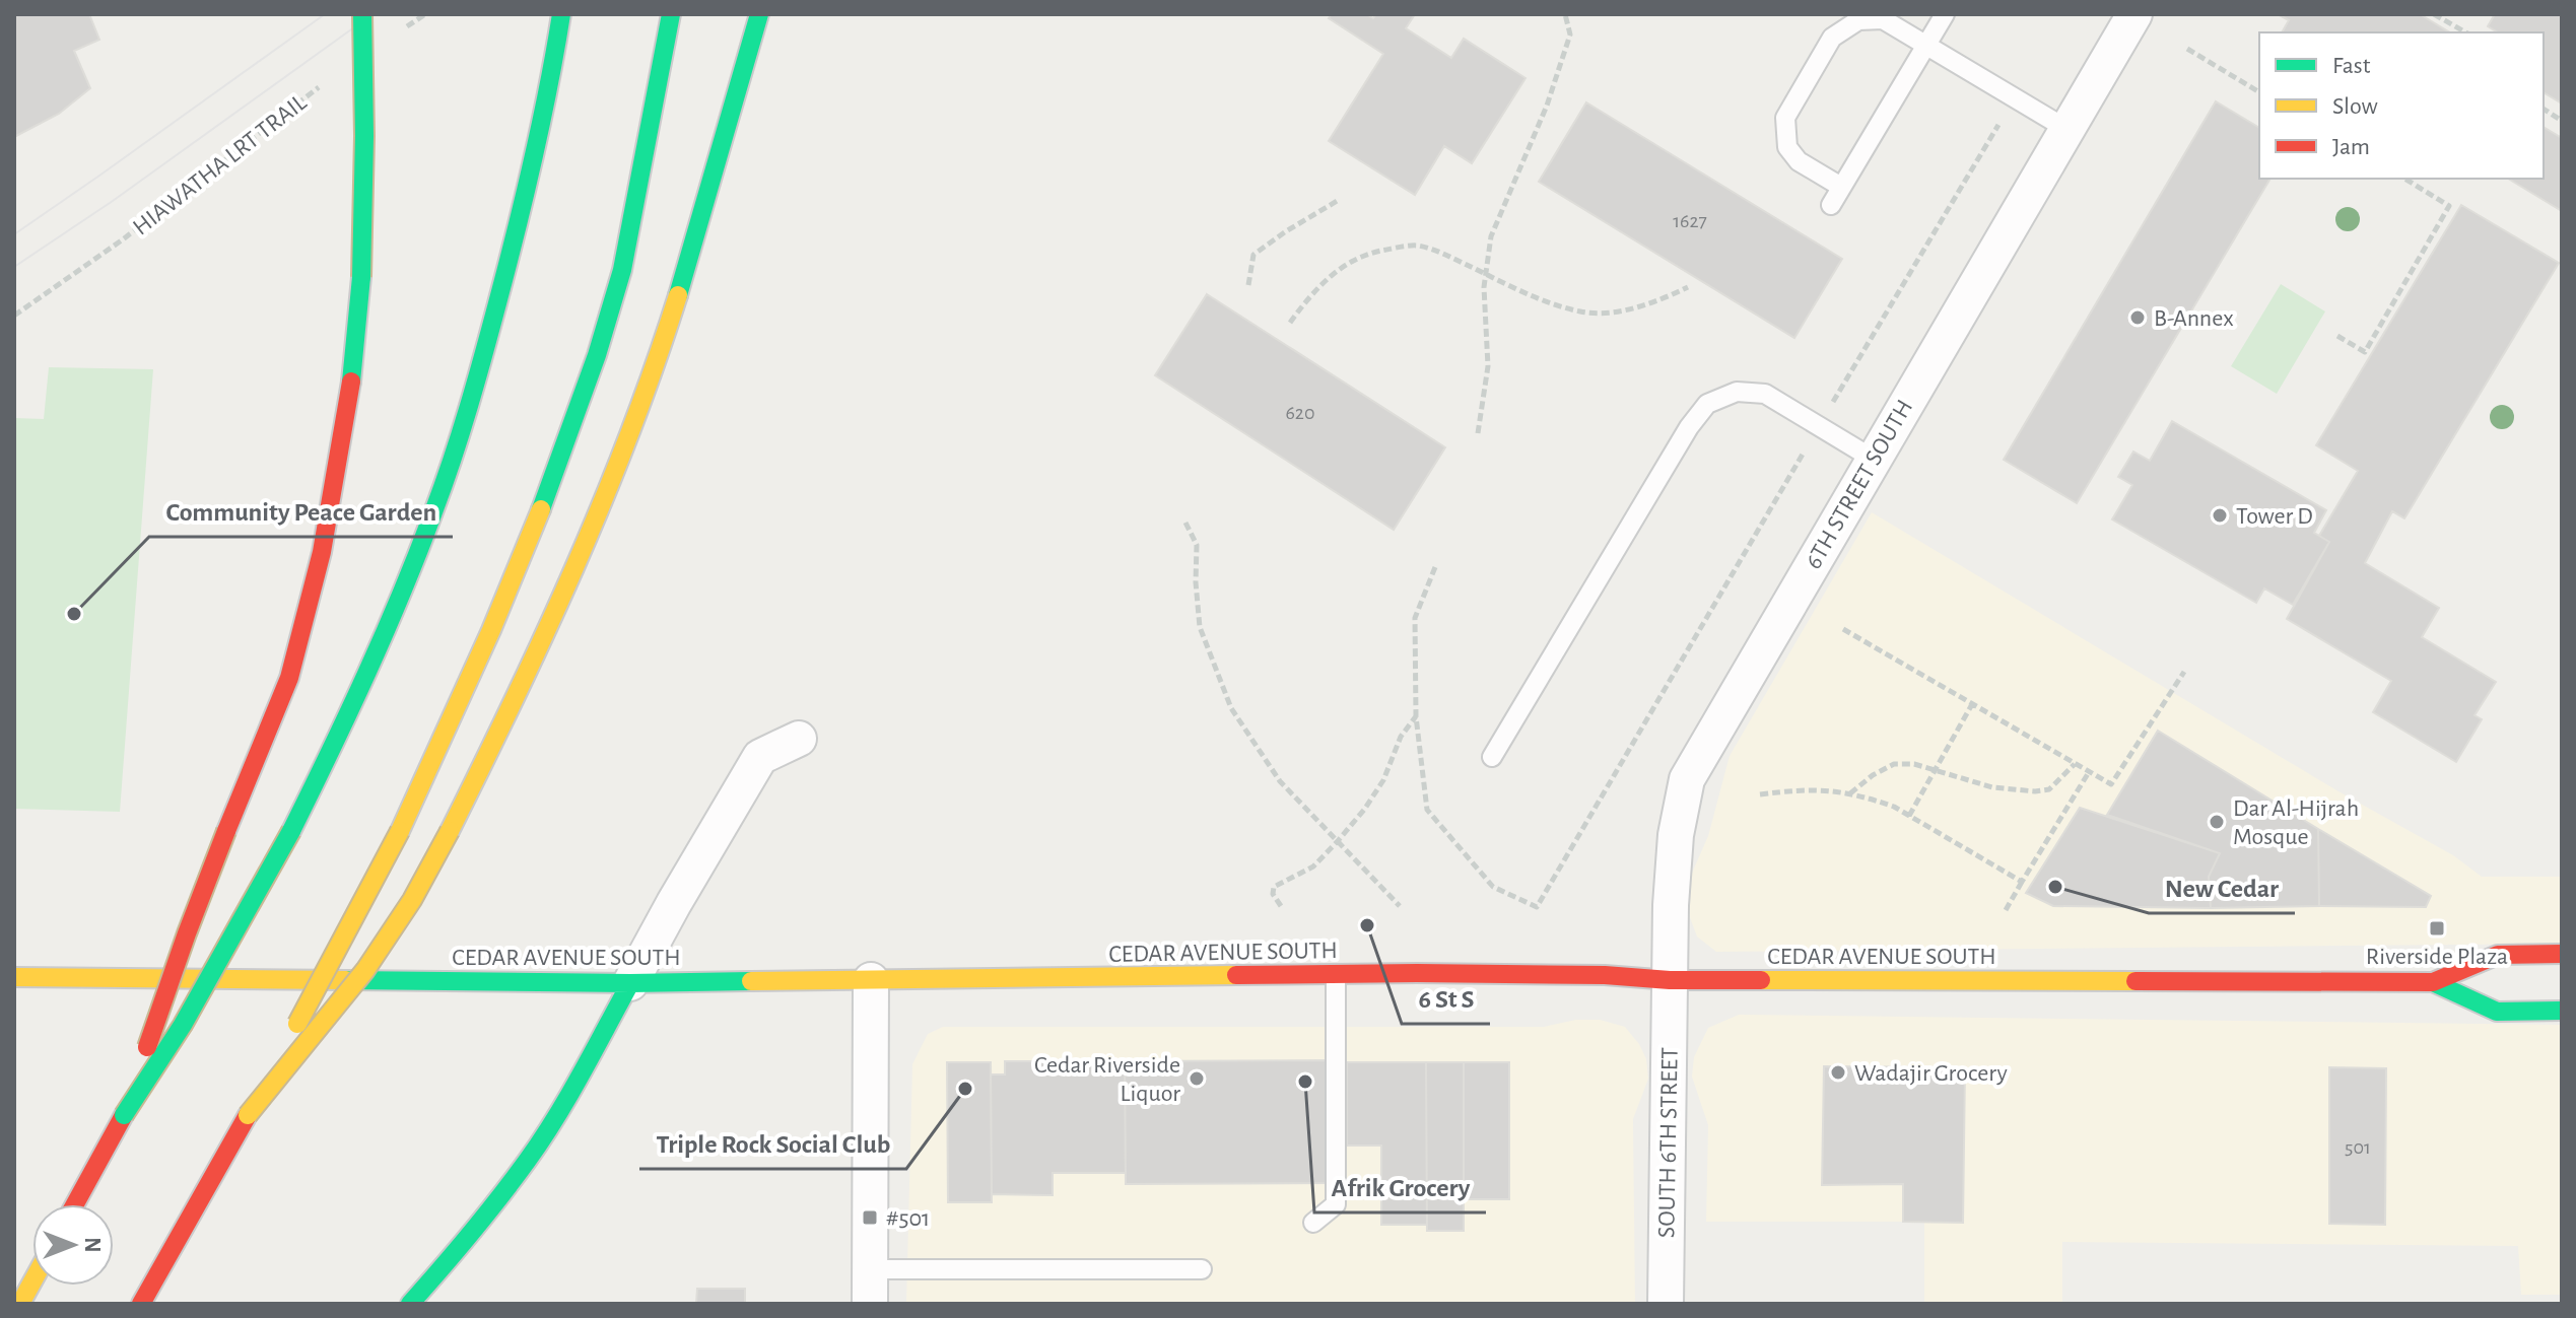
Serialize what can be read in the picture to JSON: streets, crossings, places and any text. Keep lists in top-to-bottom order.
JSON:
{
  "streets": {
    "main road": ["CEDAR AVENUE SOUTH"],
    "street": ["6TH STREET SOUTH", "SOUTH 6TH STREET"],
    "path": ["HIAWATHA LRT TRAIL"]
  },
  "crossings": [
    ["6TH STREET SOUTH", "CEDAR AVENUE SOUTH"],
    ["6TH STREET SOUTH", "SOUTH 6TH STREET"],
    ["CEDAR AVENUE SOUTH", "SOUTH 6TH STREET"]
  ],
  "places": {
    "other": [
      "B-Annex",
      "Tower D",
      "Community Peace Garden",
      "Dar Al-Hijrah Mosque",
      "New Cedar",
      "6 St S",
      "Wadajir Grocery",
      "Cedar Riverside Liquor",
      "Afrik Grocery",
      "Triple Rock Social Club"
    ],
    "transit": ["Riverside Plaza", "#501"]
  },
  "house_numbers": ["1627", "620", "501"],
  "legend": ["Fast", "Slow", "Jam"],
  "north": "right"
}
